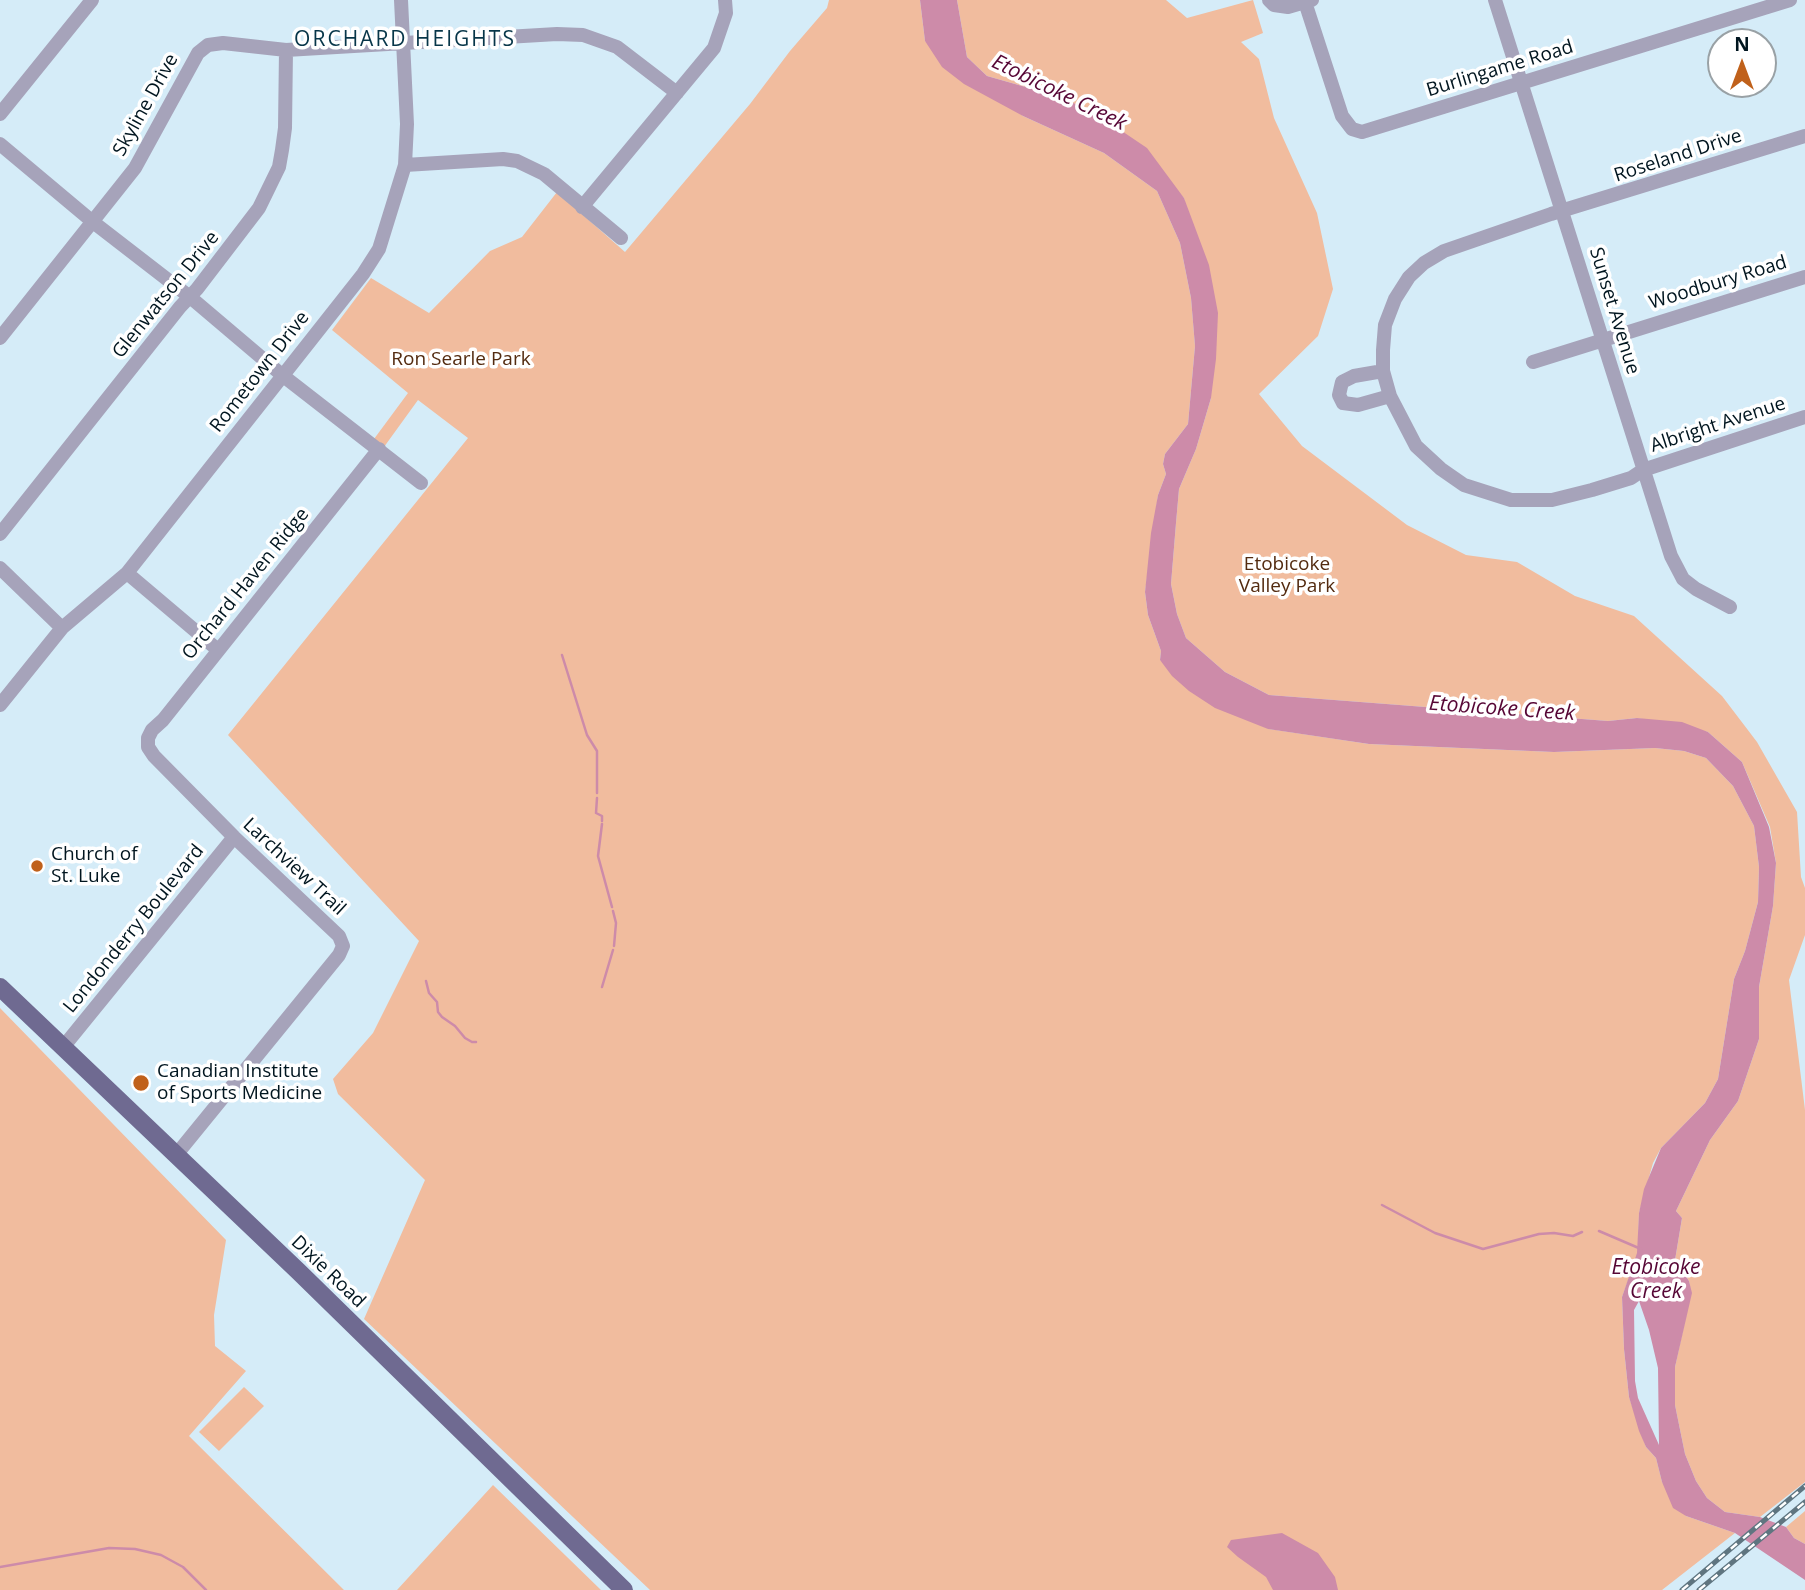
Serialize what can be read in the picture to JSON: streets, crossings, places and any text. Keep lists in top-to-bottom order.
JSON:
{
  "streets": {
    "main road": ["Dixie Road"],
    "street": [
      "Burlingame Road",
      "Skyline Drive",
      "Roseland Drive",
      "Woodbury Road",
      "Glenwatson Drive",
      "Sunset Avenue",
      "Rometown Drive",
      "Albright Avenue",
      "Orchard Haven Ridge",
      "Larchview Trail",
      "Londonderry Boulevard"
    ]
  },
  "crossings": [
    ["Burlingame Road", "Sunset Avenue"],
    ["Skyline Drive", "Glenwatson Drive"],
    ["Skyline Drive", "Rometown Drive"],
    ["Roseland Drive", "Sunset Avenue"],
    ["Roseland Drive", "Albright Avenue"],
    ["Woodbury Road", "Sunset Avenue"],
    ["Sunset Avenue", "Albright Avenue"],
    ["Orchard Haven Ridge", "Larchview Trail"],
    ["Larchview Trail", "Londonderry Boulevard"],
    ["Larchview Trail", "Dixie Road"],
    ["Londonderry Boulevard", "Dixie Road"]
  ],
  "districts": ["ORCHARD HEIGHTS"],
  "water": ["Etobicoke Creek"],
  "parks": ["Ron Searle Park", "Etobicoke Valley Park"],
  "places": ["Church of St. Luke", "Canadian Institute of Sports Medicine"],
  "north": "top"
}
